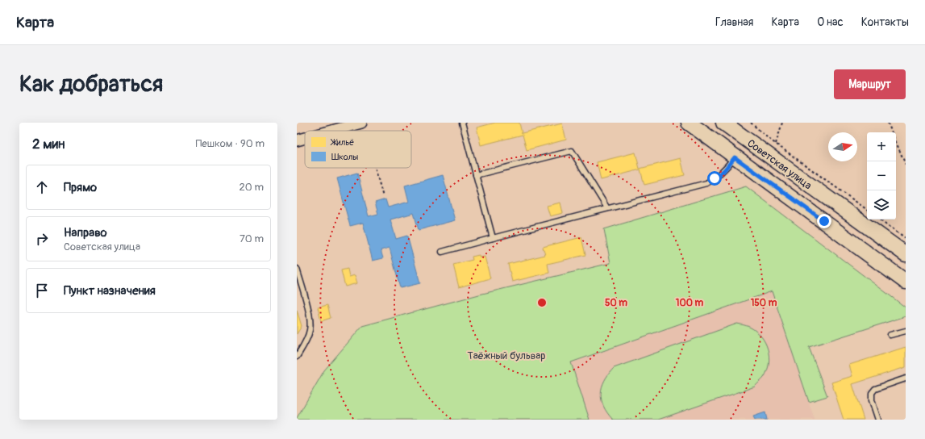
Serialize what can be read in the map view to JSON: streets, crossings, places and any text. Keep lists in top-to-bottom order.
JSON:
{
  "streets": {
    "street": ["Советская улица"]
  },
  "parks": ["Таёжный бульвар"],
  "legend": ["Жильё", "Школы"],
  "north": "right",
  "page": {
    "header": "Карта",
    "nav": [
      "Главная",
      "Карта",
      "О нас",
      "Контакты"
    ],
    "buttons": "Маршрут",
    "title": "Как добраться",
    "heading": ["2 мин", "Пешком · 90 m"],
    "map_buttons": ["+", "−"],
    "list": [
      ["Прямо", "20 m"],
      ["Направо", "Советская улица", "70 m"],
      "Пункт назначения"
    ]
  },
  "rings": ["50 m", "100 m", "150 m"]
}
